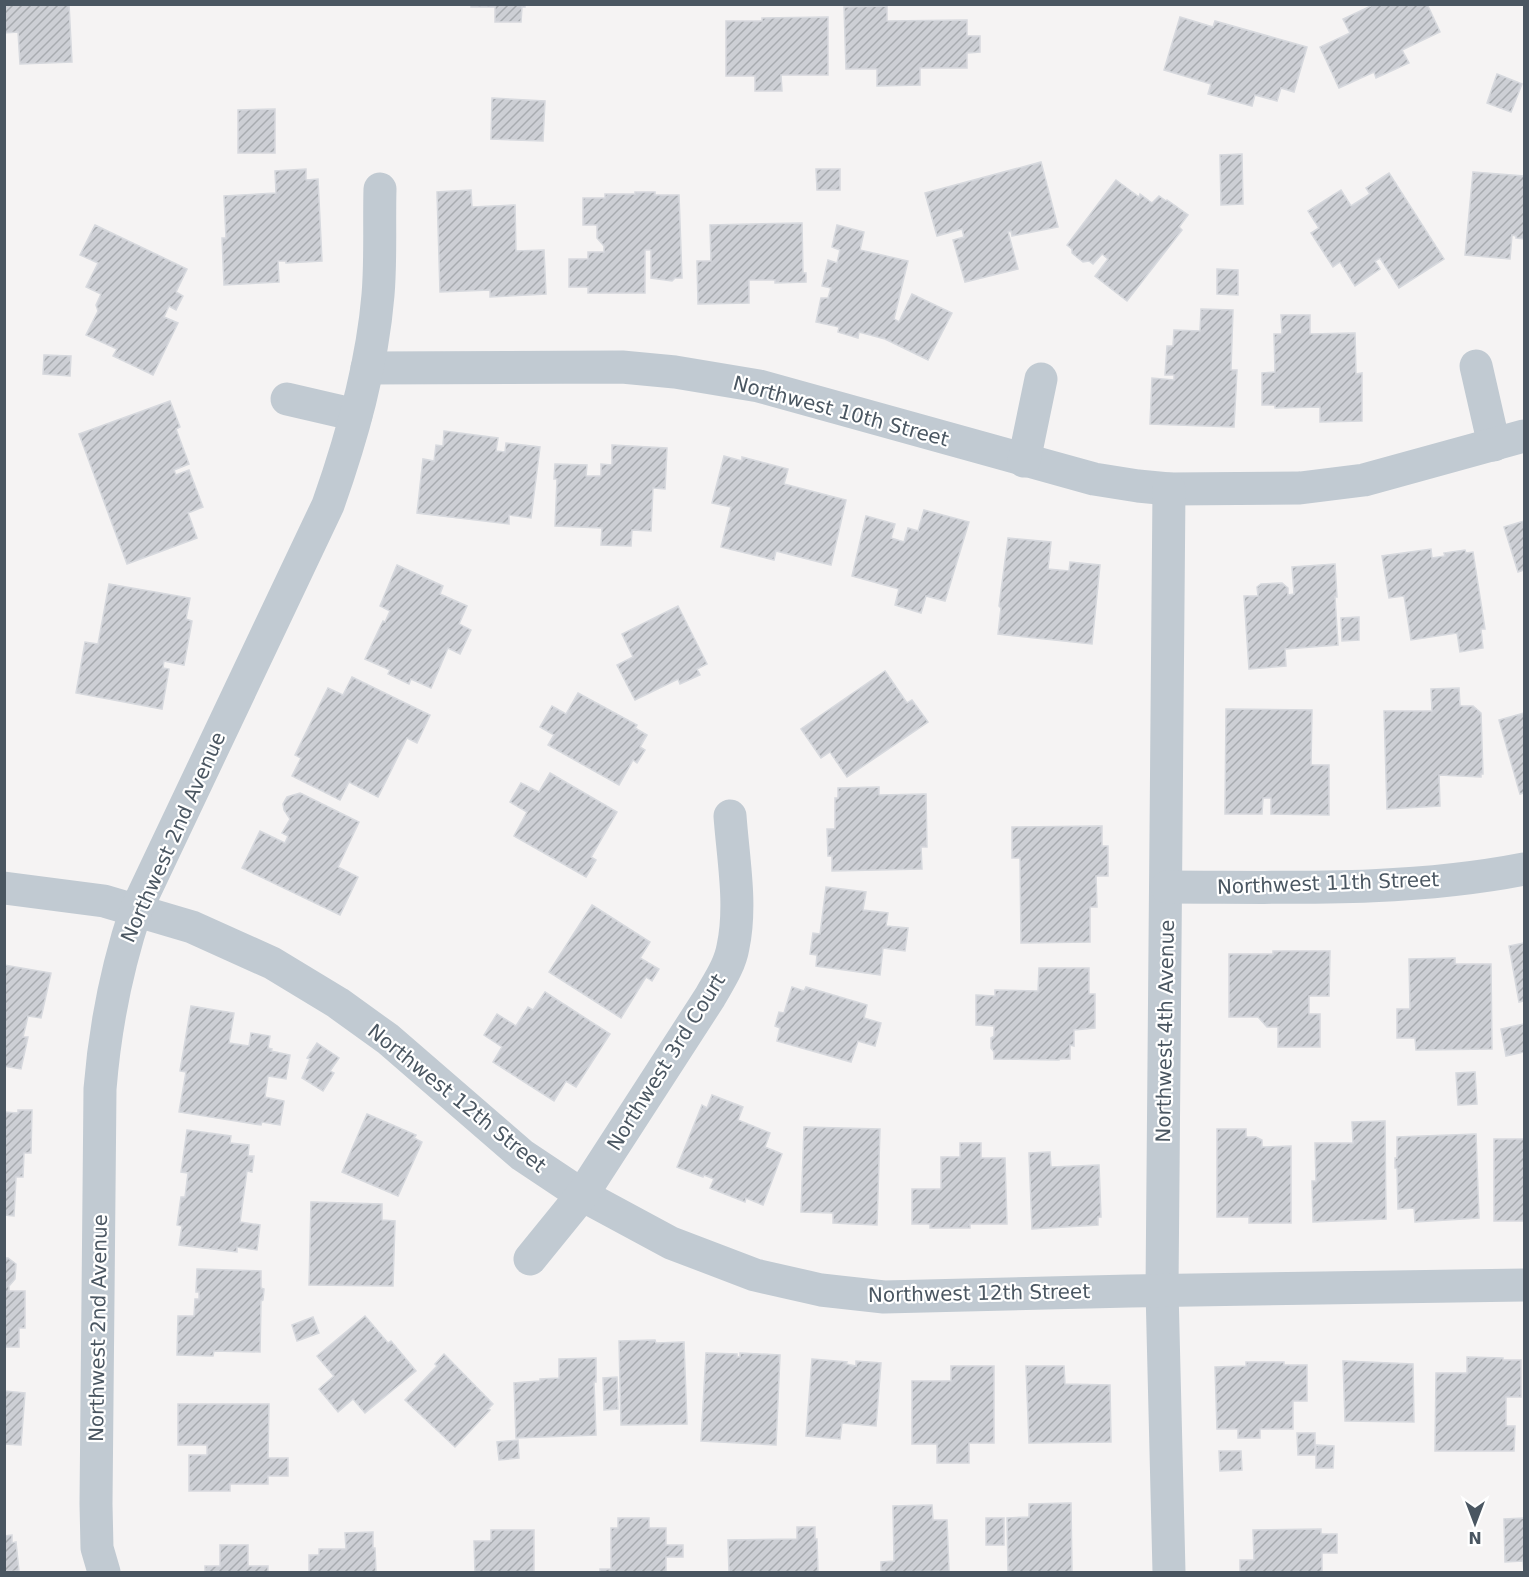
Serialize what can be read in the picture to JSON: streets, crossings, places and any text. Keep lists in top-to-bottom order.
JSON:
{
  "streets": {
    "street": [
      "Northwest 10th Street",
      "Northwest 2nd Avenue",
      "Northwest 11th Street",
      "Northwest 4th Avenue",
      "Northwest 3rd Court",
      "Northwest 12th Street"
    ]
  },
  "crossings": [
    ["Northwest 10th Street", "Northwest 2nd Avenue"],
    ["Northwest 10th Street", "Northwest 4th Avenue"],
    ["Northwest 2nd Avenue", "Northwest 12th Street"],
    ["Northwest 11th Street", "Northwest 4th Avenue"],
    ["Northwest 4th Avenue", "Northwest 12th Street"],
    ["Northwest 3rd Court", "Northwest 12th Street"]
  ],
  "north": "bottom"
}
